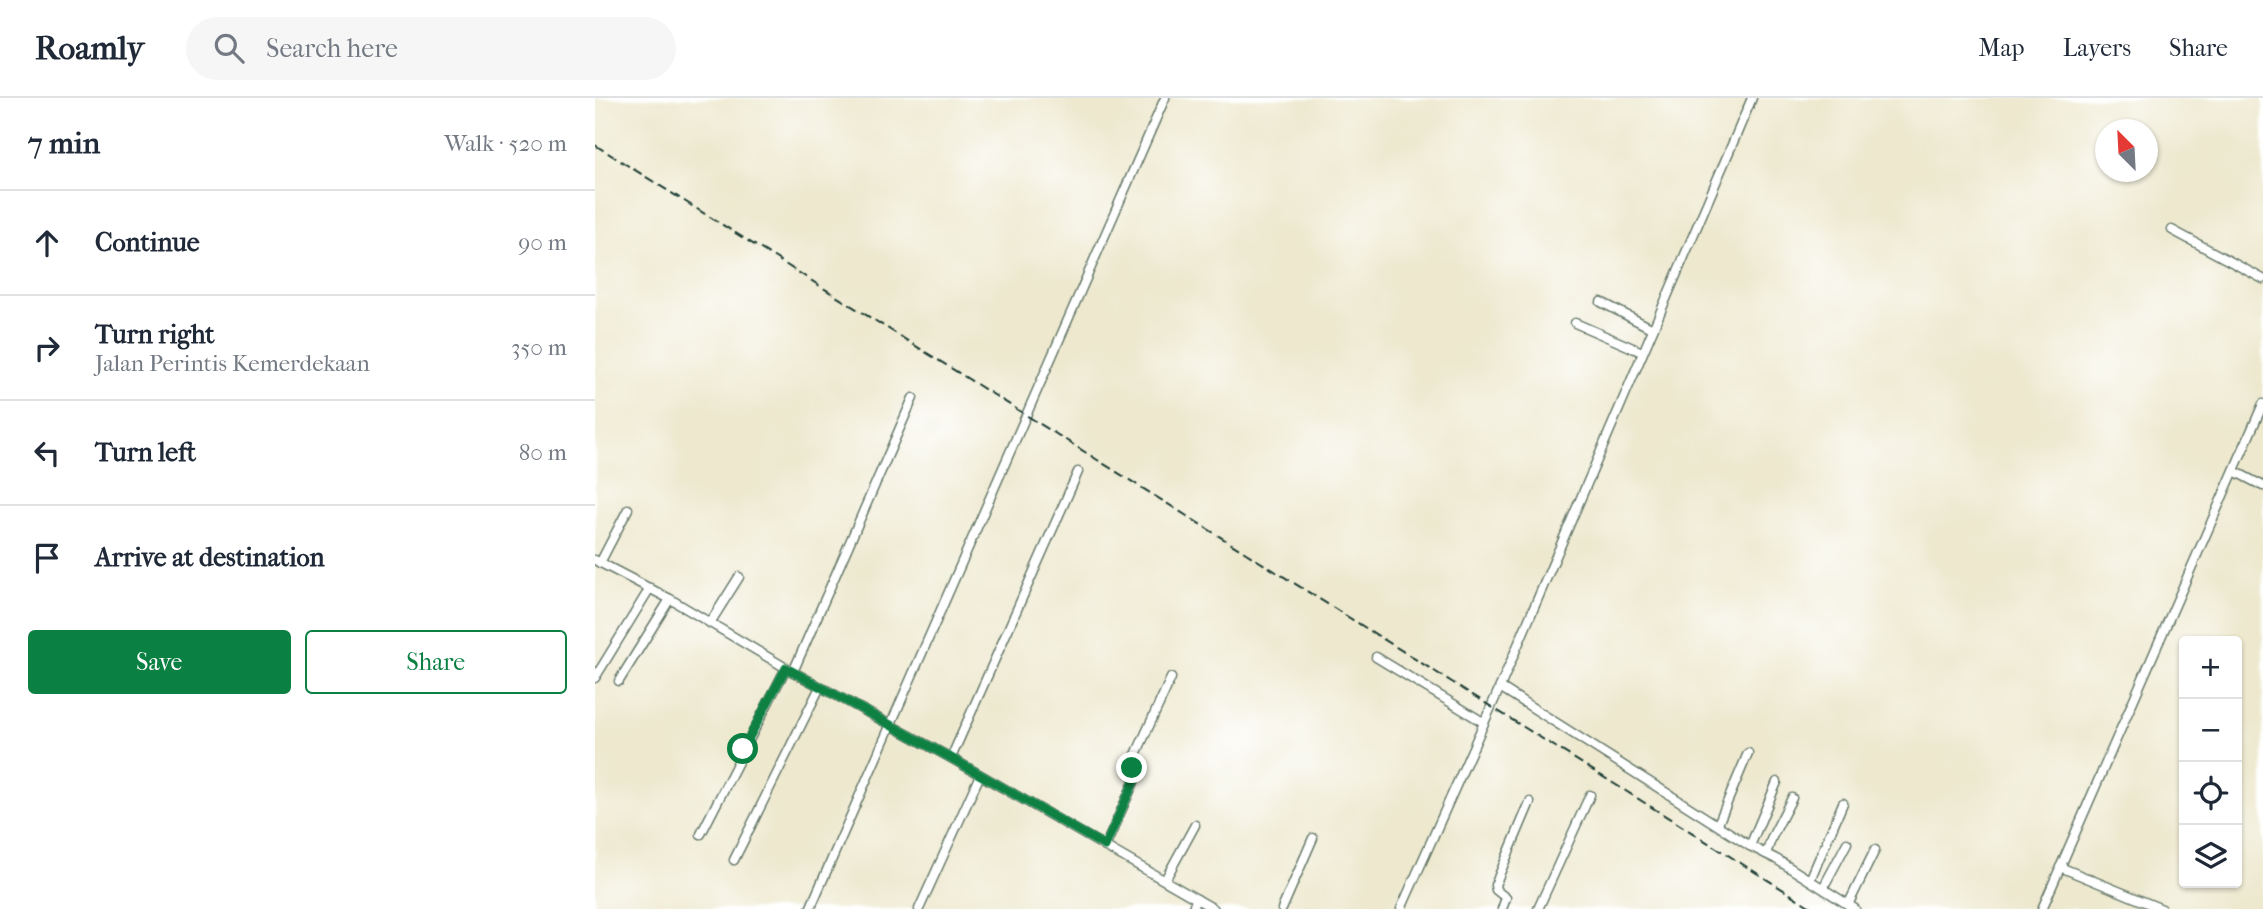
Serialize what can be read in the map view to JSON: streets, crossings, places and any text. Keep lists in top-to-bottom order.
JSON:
{
  "north": "top left",
  "page": {
    "header": "Roamly",
    "search": "Search here",
    "nav": ["Map", "Layers", "Share"],
    "heading": ["7 min", "Walk · 520 m"],
    "list": [
      ["Continue", "90 m"],
      ["Turn right", "Jalan Perintis Kemerdekaan", "350 m"],
      ["Turn left", "80 m"],
      "Arrive at destination"
    ],
    "buttons": ["Save", "Share"],
    "map_buttons": ["+", "−"]
  }
}
